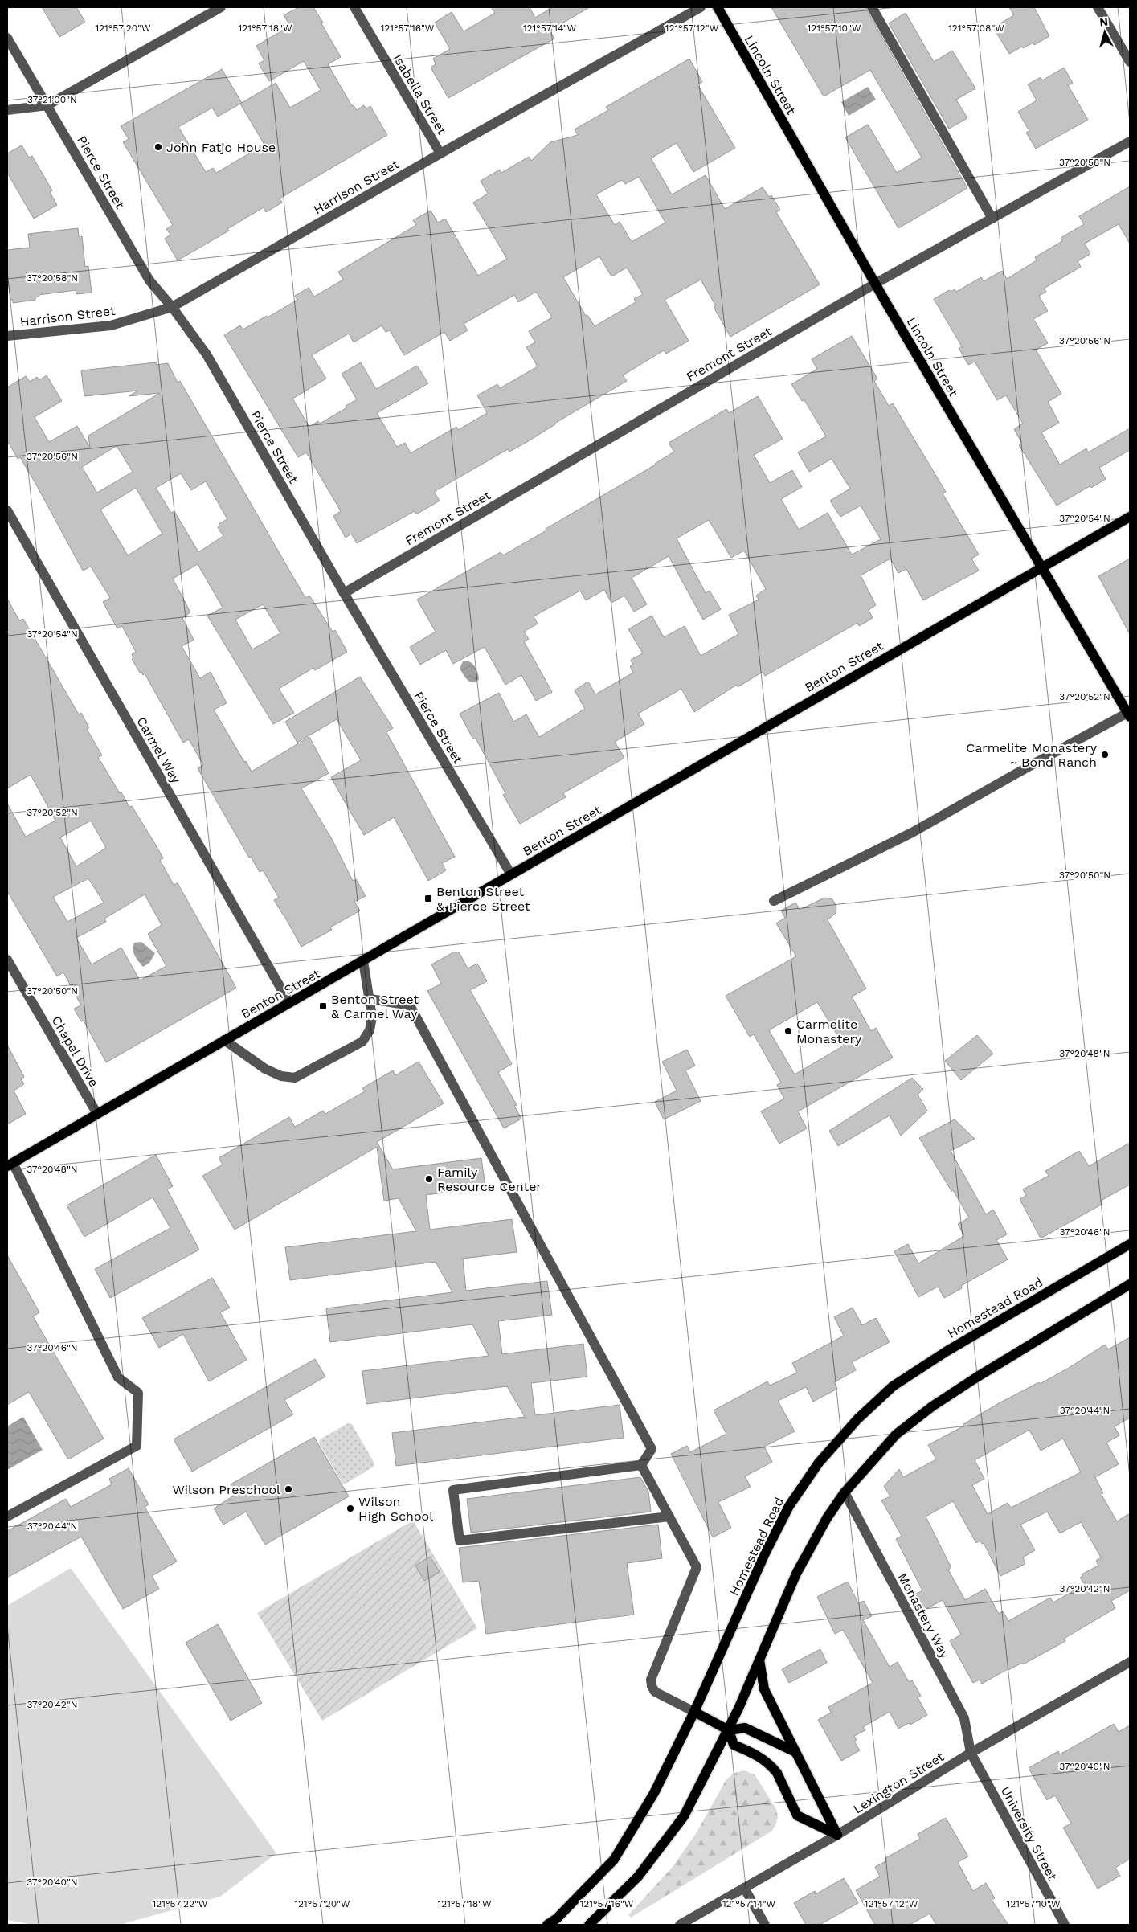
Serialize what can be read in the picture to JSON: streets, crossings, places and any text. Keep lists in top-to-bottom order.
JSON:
{
  "streets": {
    "main road": ["Lincoln Street", "Benton Street", "Homestead Road"],
    "street": [
      "Isabella Street",
      "Pierce Street",
      "Harrison Street",
      "Fremont Street",
      "Carmel Way",
      "Chapel Drive",
      "Monastery Way",
      "Lexington Street",
      "University Street"
    ]
  },
  "crossings": [
    ["Lincoln Street", "Fremont Street"],
    ["Lincoln Street", "Benton Street"],
    ["Isabella Street", "Harrison Street"],
    ["Pierce Street", "Harrison Street"],
    ["Pierce Street", "Fremont Street"],
    ["Pierce Street", "Benton Street"],
    ["Benton Street", "Carmel Way"],
    ["Benton Street", "Chapel Drive"],
    ["Monastery Way", "Lexington Street"],
    ["Monastery Way", "University Street"],
    ["Lexington Street", "University Street"]
  ],
  "places": {
    "other": [
      "John Fatjo House",
      "Carmelite Monastery ~ Bond Ranch",
      "Carmelite Monastery",
      "Family Resource Center",
      "Wilson Preschool",
      "Wilson High School"
    ],
    "transit": ["Benton Street & Pierce Street", "Benton Street & Carmel Way"]
  },
  "north": "top",
  "coordinates": [
    "121°57'20\"W",
    "121°57'18\"W",
    "121°57'16\"W",
    "121°57'14\"W",
    "121°57'12\"W",
    "121°57'10\"W",
    "121°57'08\"W",
    "37°21'00\"N",
    "37°20'58\"N",
    "37°20'56\"N",
    "37°20'54\"N",
    "37°20'52\"N",
    "37°20'50\"N",
    "37°20'48\"N",
    "37°20'46\"N",
    "37°20'44\"N",
    "37°20'42\"N",
    "37°20'40\"N",
    "121°57'22\"W"
  ]
}
